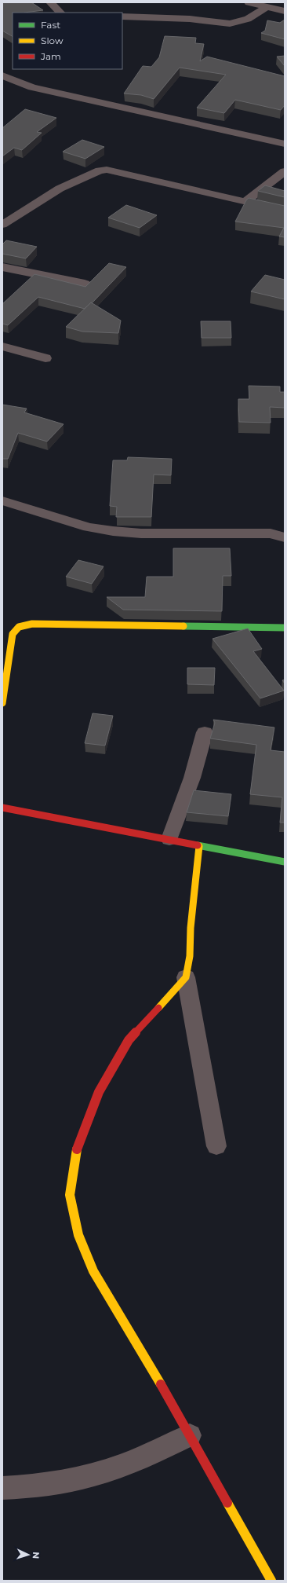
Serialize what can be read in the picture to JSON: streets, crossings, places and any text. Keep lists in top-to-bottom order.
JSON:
{
  "legend": ["Fast", "Slow", "Jam"],
  "north": "right"
}
